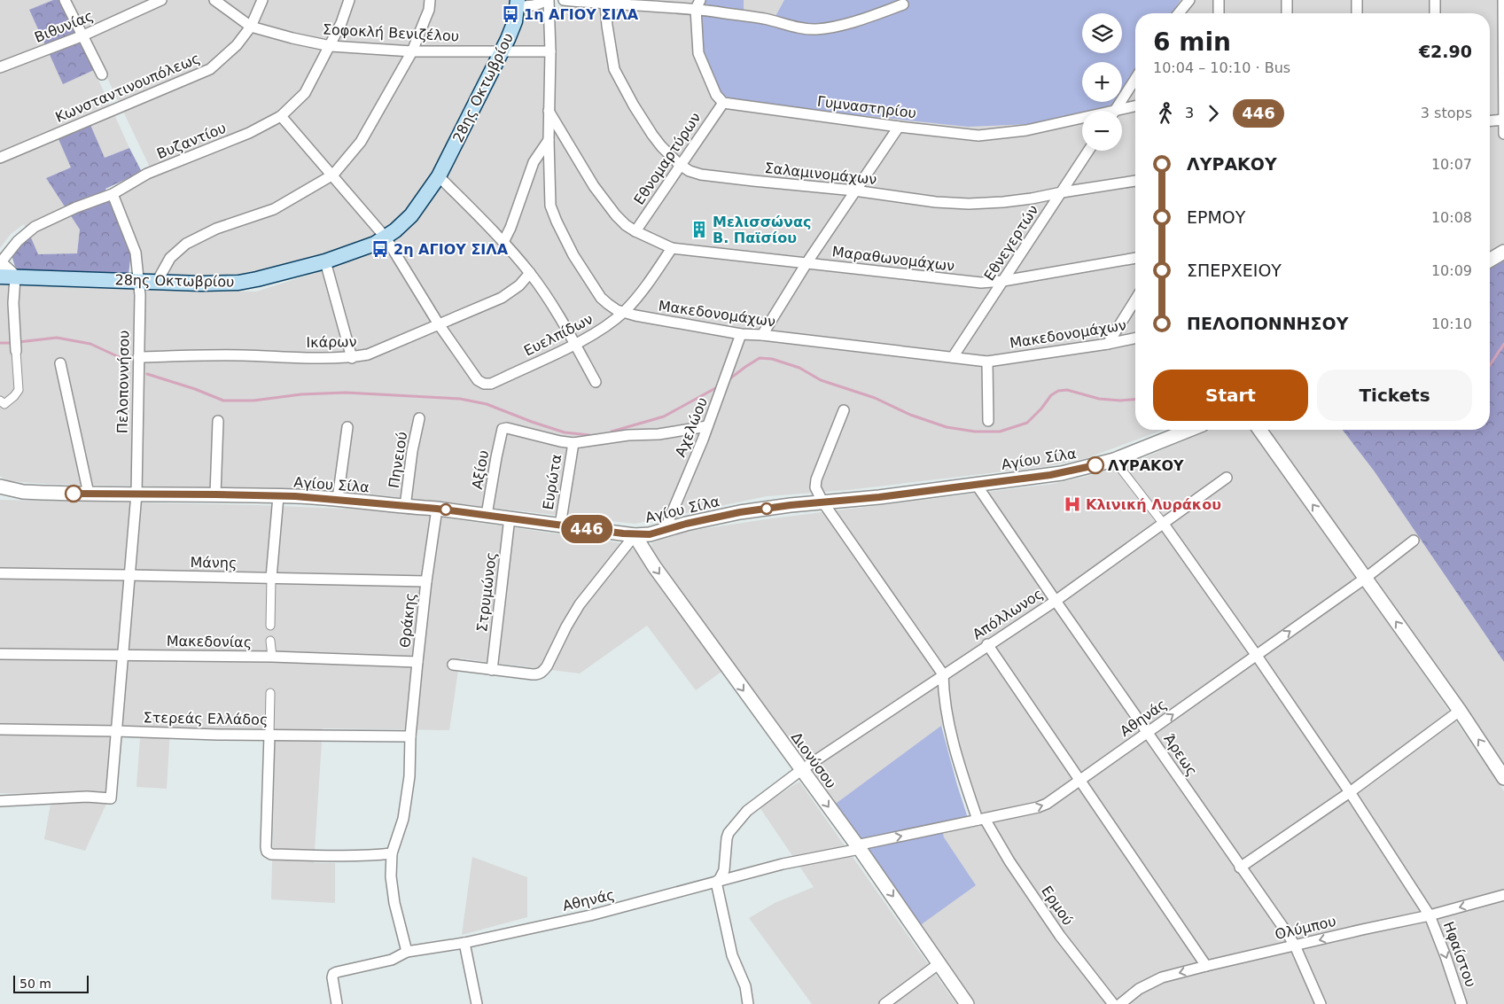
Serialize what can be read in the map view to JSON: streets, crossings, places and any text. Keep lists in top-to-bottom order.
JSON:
{
  "streets": {
    "main road": ["28ης Οκτωβρίου"],
    "street": [
      "Βιθυνίας",
      "Σοφοκλή Βενιζέλου",
      "Κωνσταντινουπόλεως",
      "Γυμναστηρίου",
      "Βυζαντίου",
      "Εθνομαρτύρων",
      "Σαλαμινομάχων",
      "Εθνεγερτών",
      "Μαραθωνομάχων",
      "Μακεδονομάχων",
      "Ευελπίδων",
      "Ικάρων",
      "Πελοποννήσου",
      "Αχελώου",
      "Αγίου Σίλα",
      "Πηνειού",
      "Αξίου",
      "Ευρώτα",
      "Μάνης",
      "Στρυμώνος",
      "Απόλλωνος",
      "Θράκης",
      "Μακεδονίας",
      "Αθηνάς",
      "Στερεάς Ελλάδος",
      "Άρεως",
      "Διονύσου",
      "Ερμού",
      "Ολύμπου",
      "Ηφαίστου"
    ]
  },
  "crossings": [
    ["Σοφοκλή Βενιζέλου", "Κωνσταντινουπόλεως"],
    ["Σοφοκλή Βενιζέλου", "28ης Οκτωβρίου"],
    ["Σοφοκλή Βενιζέλου", "Βυζαντίου"],
    ["Σοφοκλή Βενιζέλου", "Μακεδονομάχων"],
    ["28ης Οκτωβρίου", "Ευελπίδων"],
    ["28ης Οκτωβρίου", "Πελοποννήσου"],
    ["Γυμναστηρίου", "Εθνομαρτύρων"],
    ["Βυζαντίου", "Ευελπίδων"],
    ["Βυζαντίου", "Πελοποννήσου"],
    ["Εθνομαρτύρων", "Σαλαμινομάχων"],
    ["Εθνομαρτύρων", "Μαραθωνομάχων"],
    ["Σαλαμινομάχων", "Εθνεγερτών"],
    ["Εθνεγερτών", "Μαραθωνομάχων"],
    ["Εθνεγερτών", "Μακεδονομάχων"],
    ["Μαραθωνομάχων", "Μακεδονομάχων"],
    ["Μαραθωνομάχων", "Ευελπίδων"],
    ["Μακεδονομάχων", "Ευελπίδων"],
    ["Μακεδονομάχων", "Αχελώου"],
    ["Ευελπίδων", "Ικάρων"],
    ["Ικάρων", "Πελοποννήσου"],
    ["Πελοποννήσου", "Αγίου Σίλα"],
    ["Πελοποννήσου", "Μάνης"],
    ["Πελοποννήσου", "Μακεδονίας"],
    ["Πελοποννήσου", "Στερεάς Ελλάδος"],
    ["Αχελώου", "Αγίου Σίλα"],
    ["Αγίου Σίλα", "Πηνειού"],
    ["Αγίου Σίλα", "Αξίου"],
    ["Αγίου Σίλα", "Ευρώτα"],
    ["Αγίου Σίλα", "Στρυμώνος"],
    ["Αγίου Σίλα", "Θράκης"],
    ["Αγίου Σίλα", "Άρεως"],
    ["Αγίου Σίλα", "Διονύσου"],
    ["Αξίου", "Ευρώτα"],
    ["Μάνης", "Θράκης"],
    ["Απόλλωνος", "Αθηνάς"],
    ["Απόλλωνος", "Άρεως"],
    ["Απόλλωνος", "Διονύσου"],
    ["Απόλλωνος", "Ερμού"],
    ["Απόλλωνος", "Ηφαίστου"],
    ["Θράκης", "Μακεδονίας"],
    ["Θράκης", "Αθηνάς"],
    ["Θράκης", "Στερεάς Ελλάδος"],
    ["Αθηνάς", "Άρεως"],
    ["Αθηνάς", "Διονύσου"],
    ["Αθηνάς", "Ερμού"],
    ["Αθηνάς", "Ηφαίστου"],
    ["Άρεως", "Ολύμπου"],
    ["Ολύμπου", "Ηφαίστου"]
  ],
  "one_way": ["Αθηνάς", "Διονύσου", "Ολύμπου"],
  "places": {
    "bus stop": ["1η ΑΓΙΟΥ ΣΙΛΑ", "2η ΑΓΙΟΥ ΣΙΛΑ"],
    "building": ["Μελισσώνας B. Παϊσίου"],
    "other": ["ΛΥΡΑΚΟΥ"],
    "hospital": ["Κλινική Λυράκου"]
  },
  "lines": ["bus line 446"],
  "scale_bar": "50 m",
  "page": {
    "on_map": "446",
    "map_buttons": ["+", "−"],
    "heading": ["6 min", "10:04 – 10:10 · Bus", "€2.90"],
    "legs": ["3", "446", "3 stops"],
    "list": [
      {
        "name": "ΛΥΡΑΚΟΥ",
        "value": "10:07"
      },
      {
        "name": "ΕΡΜΟΥ",
        "value": "10:08"
      },
      {
        "name": "ΣΠΕΡΧΕΙΟΥ",
        "value": "10:09"
      },
      {
        "name": "ΠΕΛΟΠΟΝΝΗΣΟΥ",
        "value": "10:10"
      }
    ],
    "buttons": ["Start", "Tickets"],
    "scale": "50 m"
  }
}
